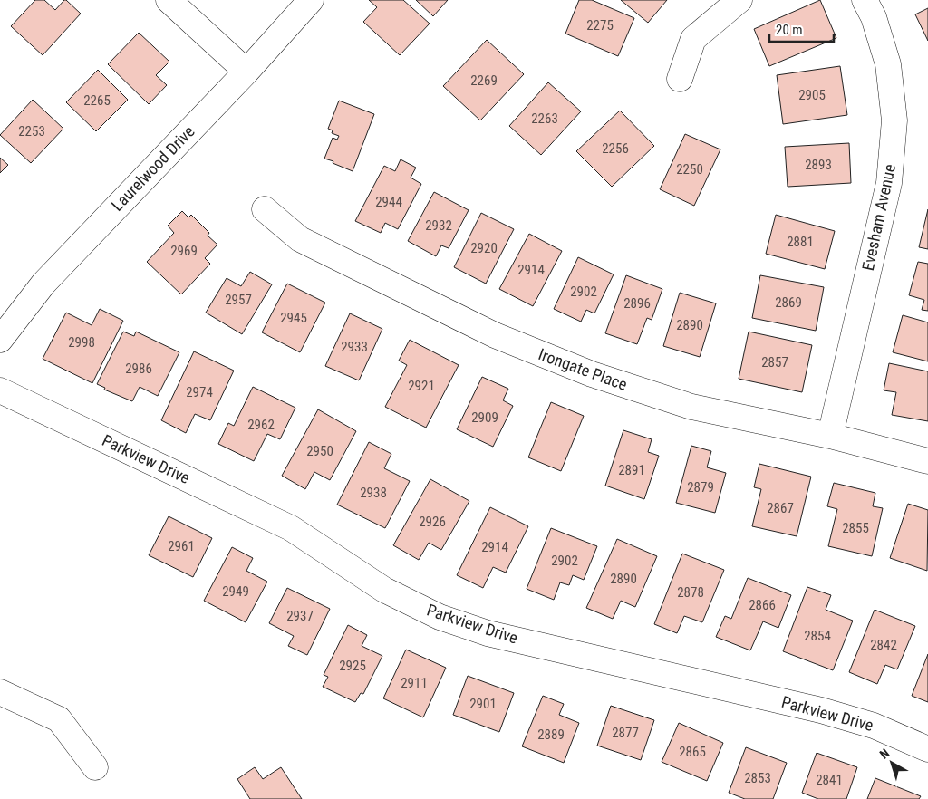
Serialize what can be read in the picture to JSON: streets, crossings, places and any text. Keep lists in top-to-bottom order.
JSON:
{
  "streets": {
    "street": [
      "Laurelwood Drive",
      "Evesham Avenue",
      "Irongate Place",
      "Parkview Drive"
    ]
  },
  "crossings": [
    ["Evesham Avenue", "Irongate Place"]
  ],
  "house_numbers": [
    "2275",
    "2269",
    "2905",
    "2265",
    "2263",
    "2253",
    "2256",
    "2893",
    "2250",
    "2944",
    "2932",
    "2881",
    "2920",
    "2969",
    "2914",
    "2902",
    "2957",
    "2869",
    "2896",
    "2945",
    "2890",
    "2998",
    "2933",
    "2857",
    "2986",
    "2921",
    "2974",
    "2909",
    "2962",
    "2950",
    "2891",
    "2879",
    "2938",
    "2867",
    "2926",
    "2855",
    "2961",
    "2914",
    "2902",
    "2890",
    "2949",
    "2878",
    "2866",
    "2937",
    "2854",
    "2842",
    "2925",
    "2911",
    "2901",
    "2877",
    "2889",
    "2865",
    "2853",
    "2841"
  ],
  "scale_bar": "20 m",
  "north": "top left"
}
